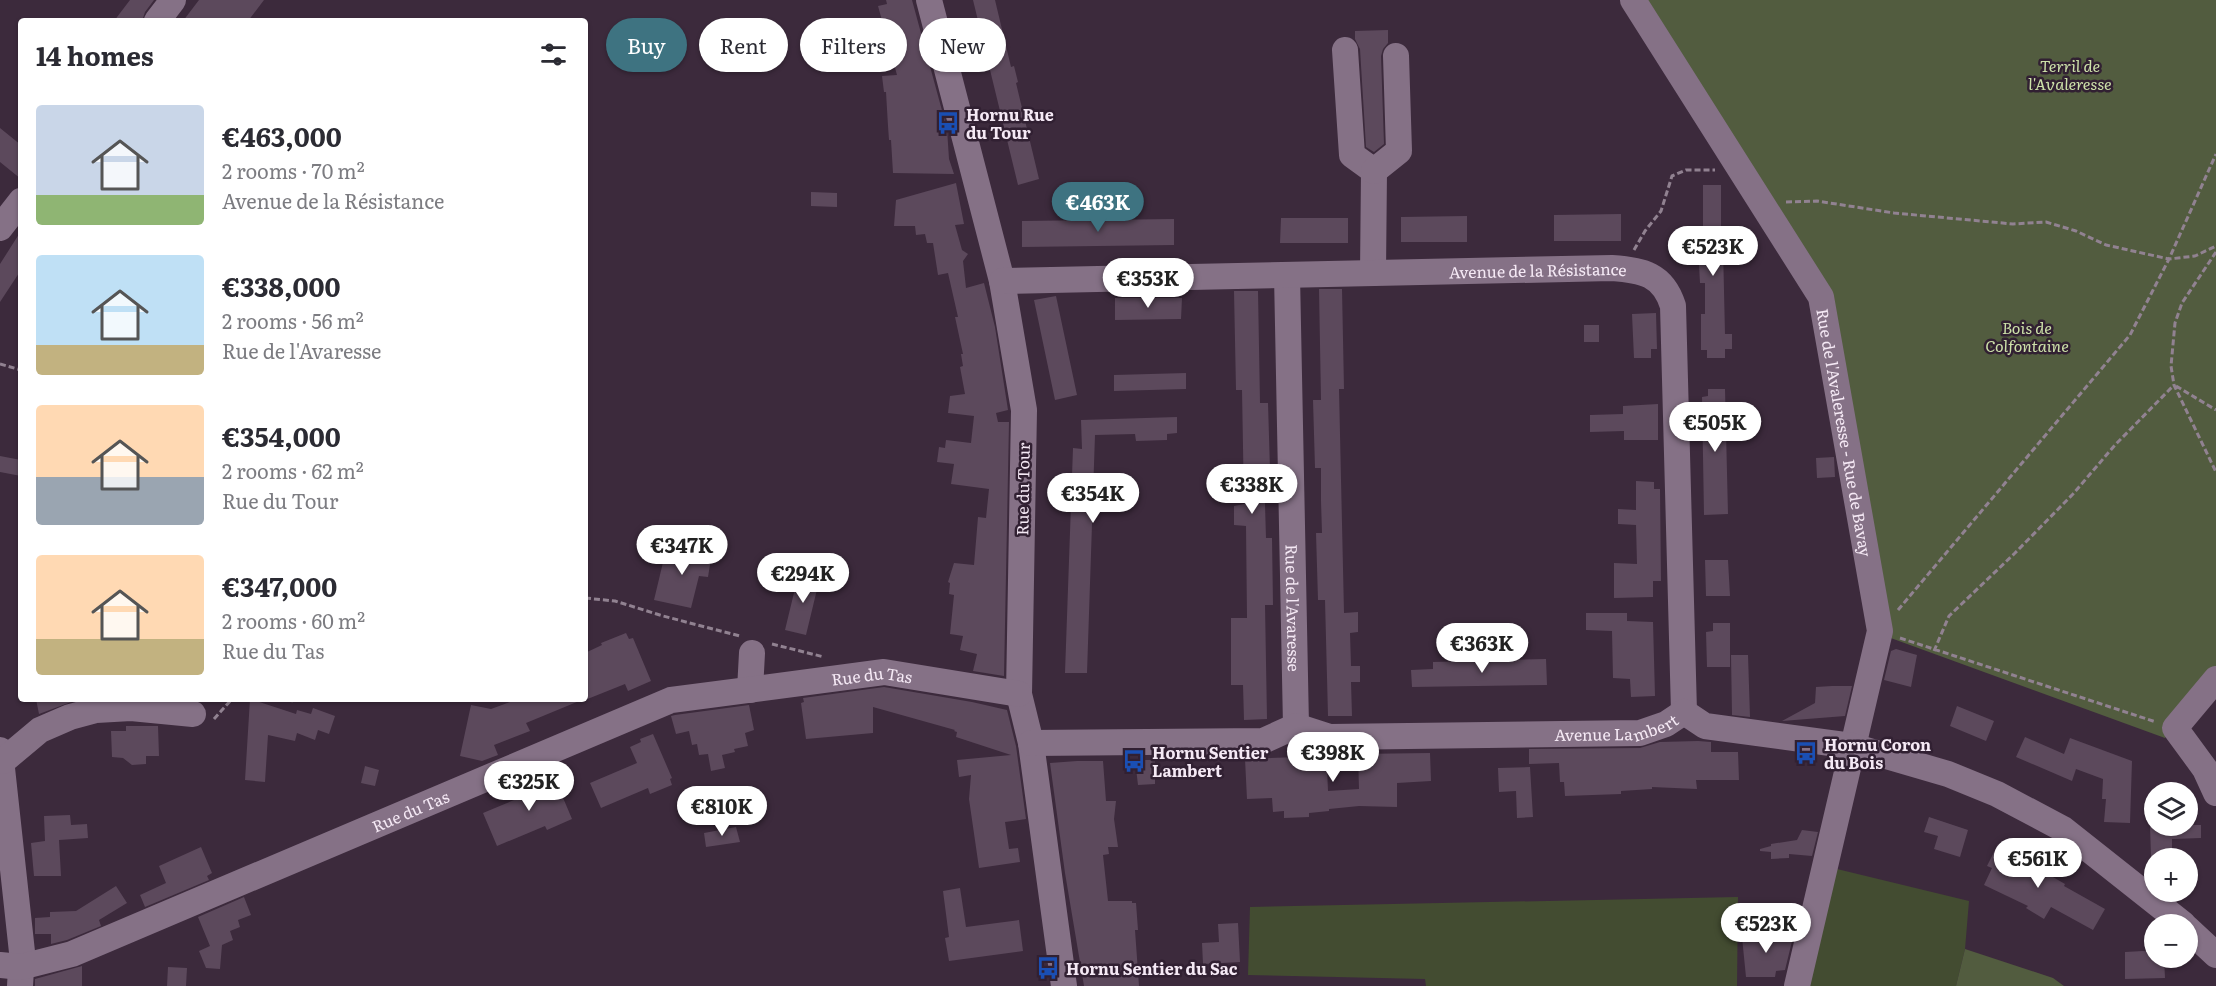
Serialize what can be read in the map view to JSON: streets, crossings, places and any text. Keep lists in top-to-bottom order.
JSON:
{
  "streets": {
    "street": [
      "Avenue de la Résistance",
      "Rue de l'Avaleresse - Rue de Bavay",
      "Rue du Tour",
      "Rue de l'Avaresse",
      "Rue du Tas",
      "Avenue Lambert"
    ]
  },
  "crossings": [
    ["Avenue de la Résistance", "Rue du Tour"],
    ["Avenue de la Résistance", "Rue de l'Avaresse"],
    ["Avenue de la Résistance", "Avenue Lambert"],
    ["Rue du Tour", "Rue du Tas"],
    ["Rue de l'Avaresse", "Avenue Lambert"]
  ],
  "parks": ["Terril de l'Avaleresse", "Bois de Colfontaine"],
  "places": {
    "bus stop": [
      "Hornu Rue du Tour",
      "Hornu Coron du Bois",
      "Hornu Sentier Lambert",
      "Hornu Sentier du Sac"
    ]
  },
  "page": {
    "chip": [
      "Buy",
      "Rent",
      "Filters",
      "New"
    ],
    "heading": "14 homes",
    "list": [
      {
        "name": "€463,000",
        "note": "2 rooms · 70 m² · Avenue de la Résistance"
      },
      {
        "name": "€338,000",
        "note": "2 rooms · 56 m² · Rue de l'Avaresse"
      },
      {
        "name": "€354,000",
        "note": "2 rooms · 62 m² · Rue du Tour"
      },
      {
        "name": "€347,000",
        "note": "2 rooms · 60 m² · Rue du Tas"
      }
    ],
    "price": [
      "€463K",
      "€523K",
      "€353K",
      "€505K",
      "€338K",
      "€354K",
      "€347K",
      "€294K",
      "€363K",
      "€398K",
      "€325K",
      "€810K",
      "€561K",
      "€523K"
    ],
    "map_buttons": ["+", "−"]
  }
}
